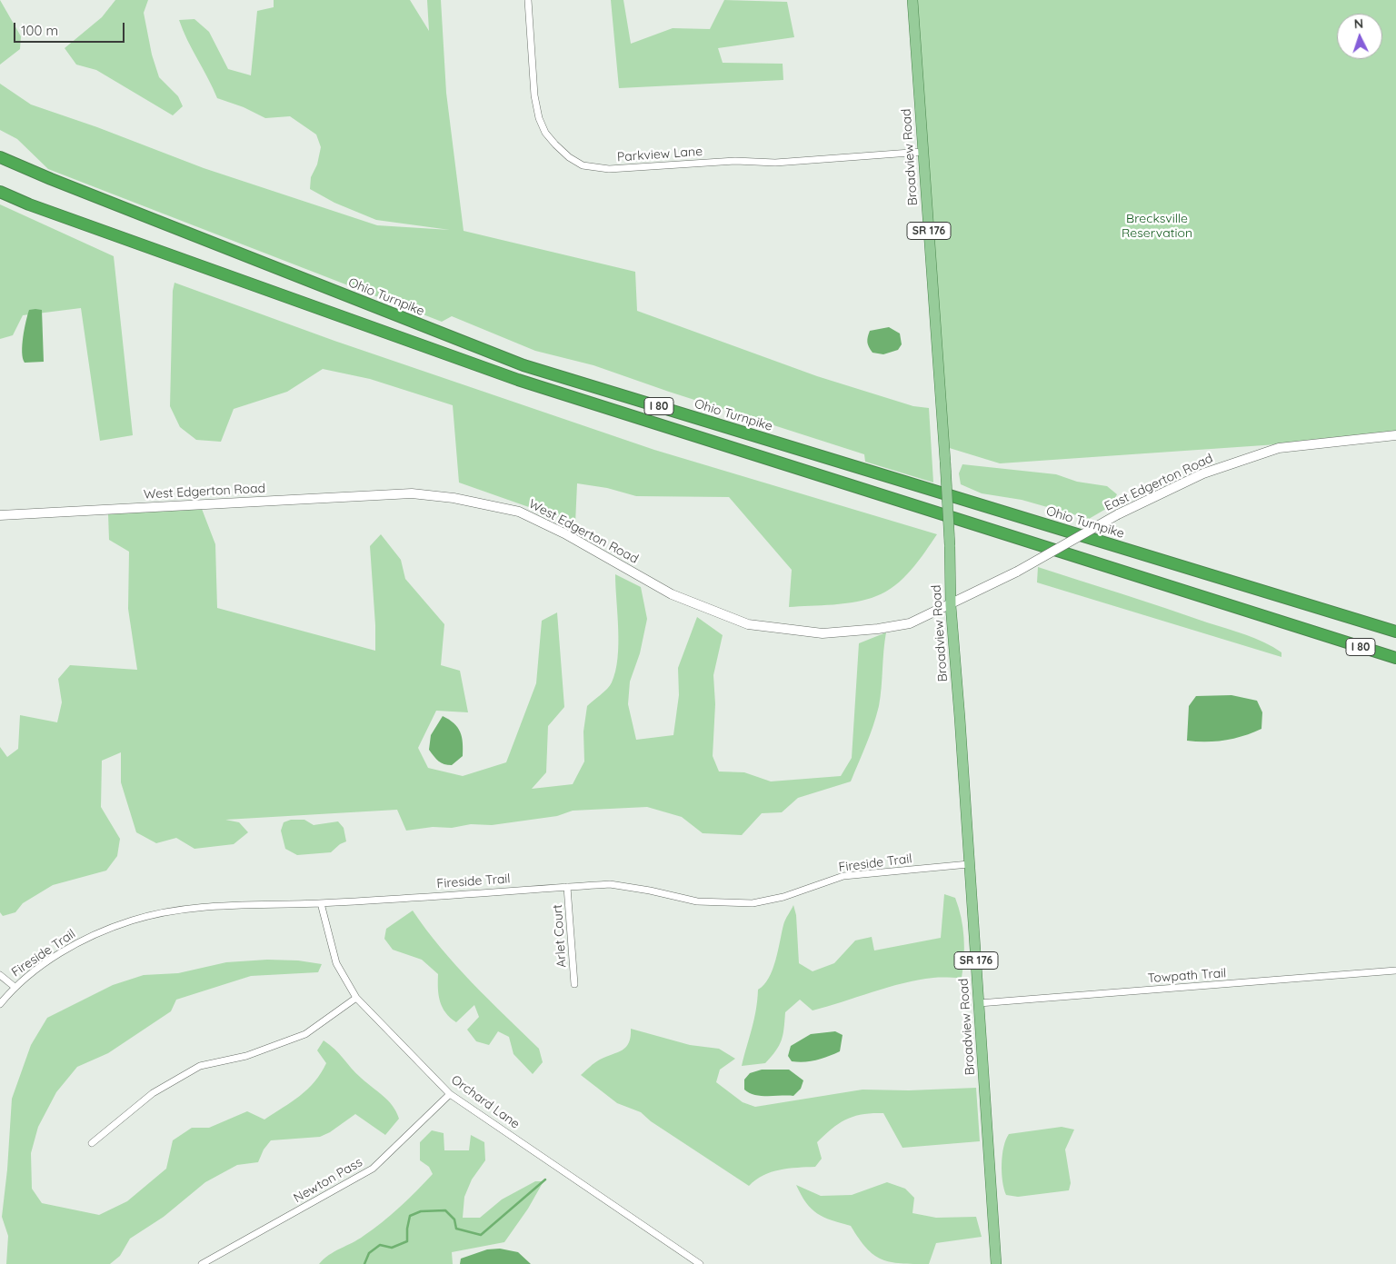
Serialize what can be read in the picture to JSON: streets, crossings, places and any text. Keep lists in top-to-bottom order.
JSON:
{
  "streets": {
    "highway": ["Ohio Turnpike", "I 80"],
    "main road": ["Broadview Road", "SR 176"],
    "street": [
      "Parkview Lane",
      "East Edgerton Road",
      "West Edgerton Road",
      "Fireside Trail",
      "Arlet Court",
      "Towpath Trail",
      "Orchard Lane",
      "Newton Pass"
    ]
  },
  "crossings": [
    ["Parkview Lane", "Broadview Road"],
    ["Broadview Road", "East Edgerton Road"],
    ["Broadview Road", "West Edgerton Road"],
    ["Broadview Road", "Fireside Trail"],
    ["Broadview Road", "Towpath Trail"],
    ["East Edgerton Road", "West Edgerton Road"],
    ["Fireside Trail", "Arlet Court"],
    ["Fireside Trail", "Orchard Lane"],
    ["Orchard Lane", "Newton Pass"]
  ],
  "parks": ["Brecksville Reservation"],
  "scale_bar": "100 m",
  "north": "top"
}
